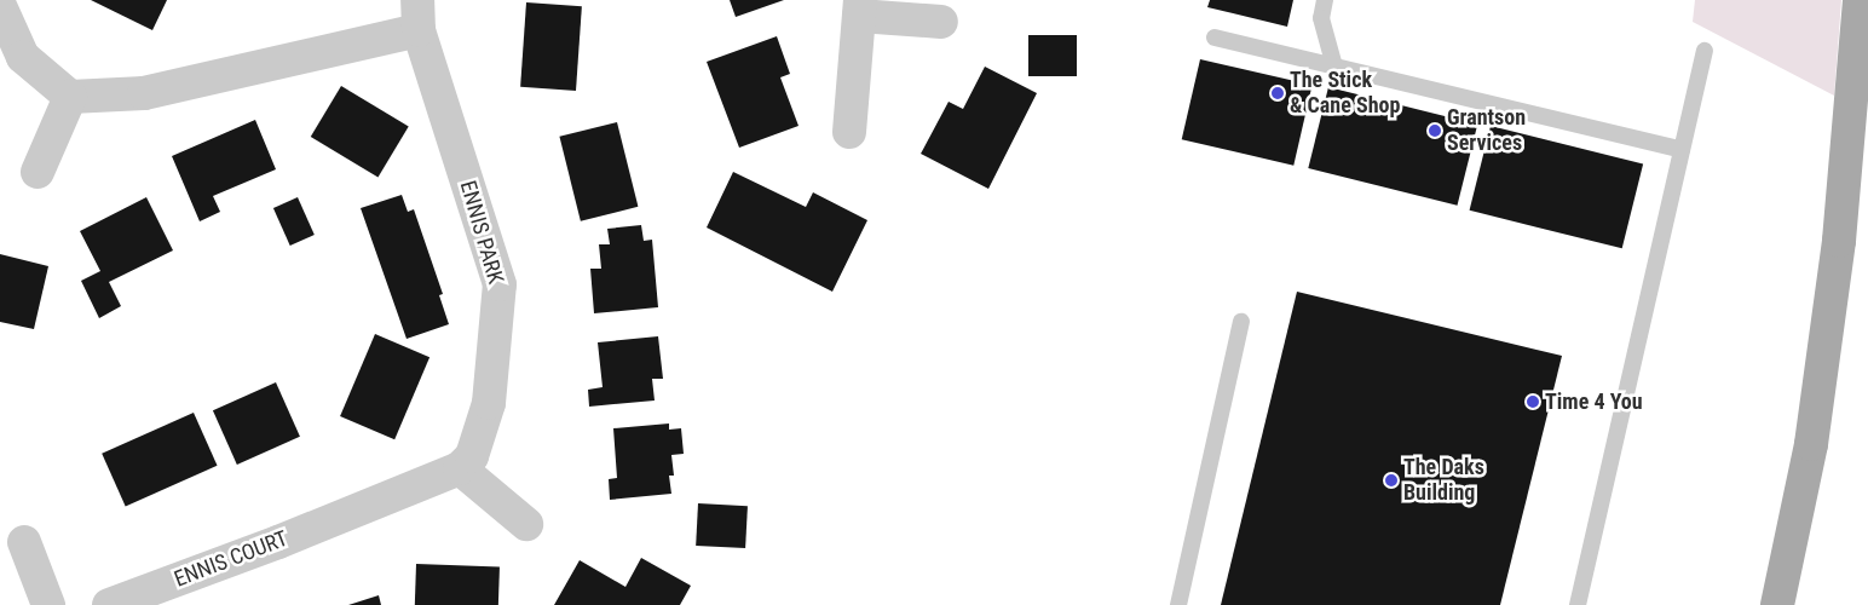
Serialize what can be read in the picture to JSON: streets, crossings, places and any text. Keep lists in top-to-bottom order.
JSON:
{
  "streets": {
    "street": ["ENNIS PARK", "ENNIS COURT"]
  },
  "crossings": [
    ["ENNIS PARK", "ENNIS COURT"]
  ],
  "places": [
    "The Stick & Cane Shop",
    "Grantson Services",
    "Time 4 You",
    "The Daks Building"
  ]
}
